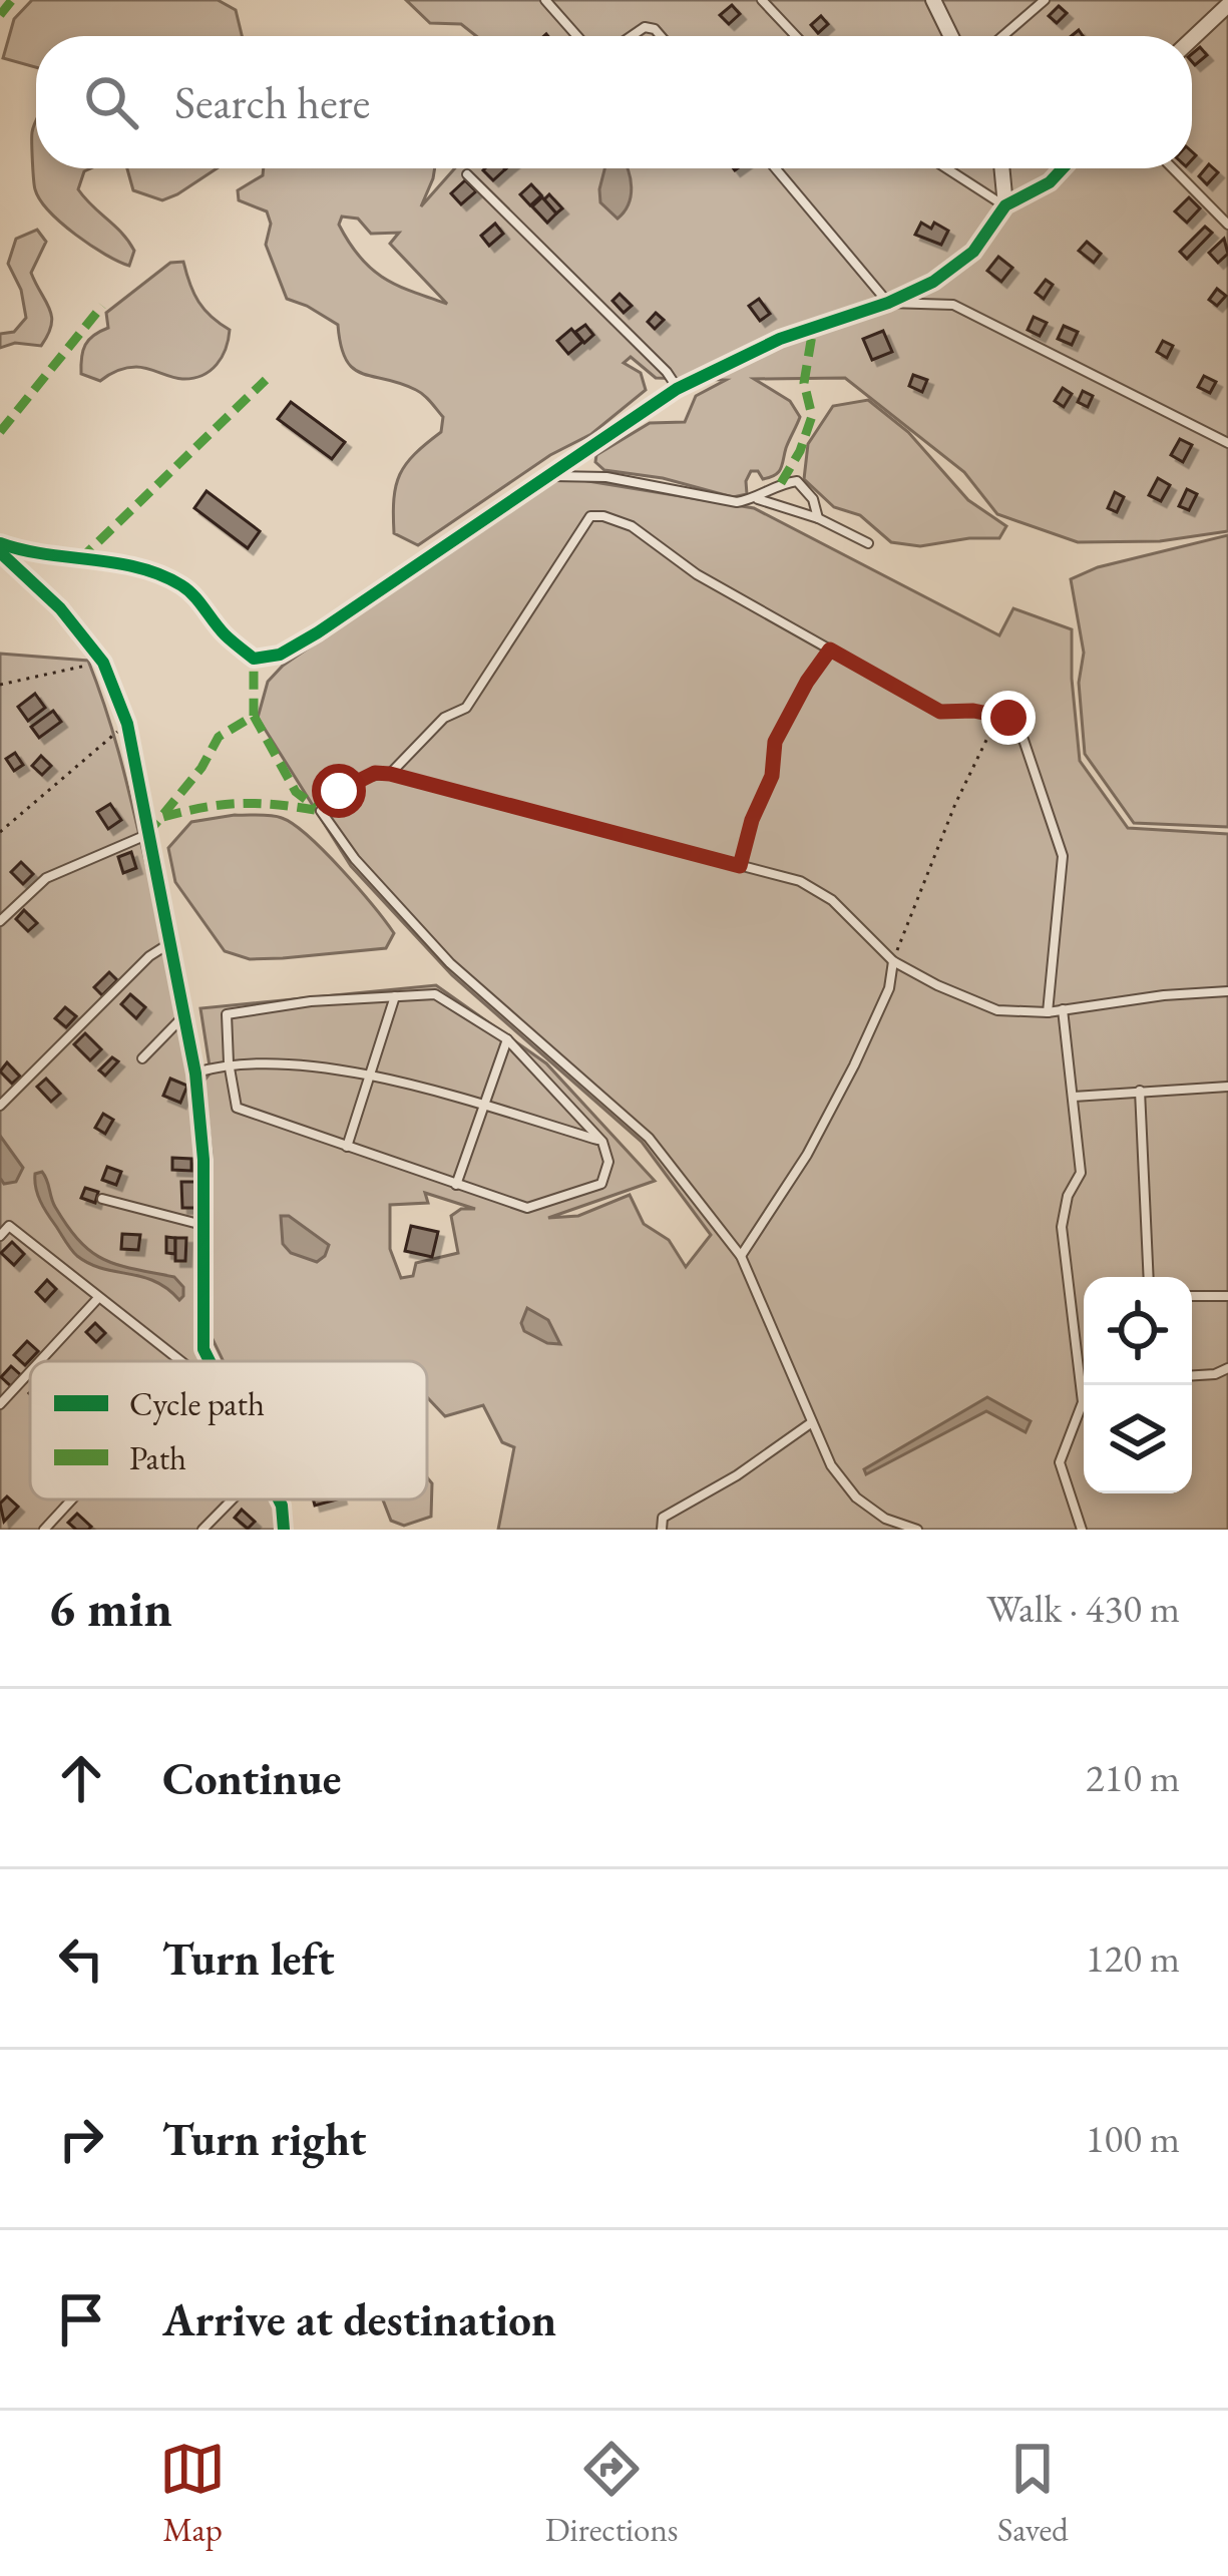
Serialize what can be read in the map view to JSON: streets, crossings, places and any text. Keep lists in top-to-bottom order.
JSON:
{
  "legend": ["Cycle path", "Path"],
  "page": {
    "search": "Search here",
    "heading": ["6 min", "Walk · 430 m"],
    "list": [
      ["Continue", "210 m"],
      ["Turn left", "120 m"],
      ["Turn right", "100 m"],
      "Arrive at destination"
    ],
    "nav": ["Map", "Directions", "Saved"]
  }
}
